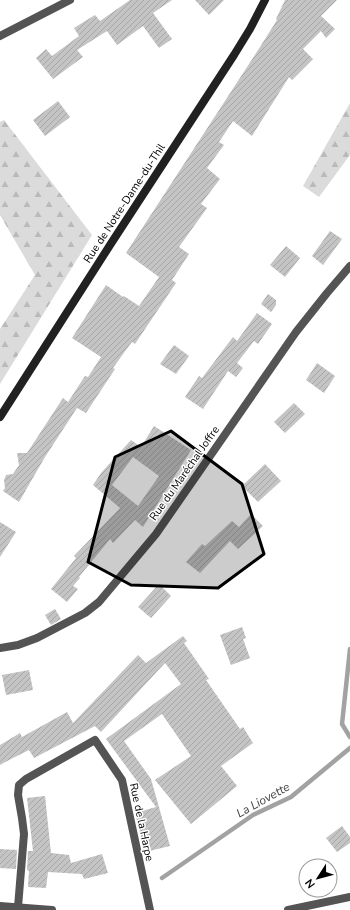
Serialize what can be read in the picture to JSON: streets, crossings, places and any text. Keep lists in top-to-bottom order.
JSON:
{
  "streets": {
    "main road": ["Rue de Notre-Dame-du-Thil"],
    "street": ["Rue du Maréchal Joffre", "Rue de la Harpe"]
  },
  "water": ["La Liovette"],
  "north": "bottom left"
}
